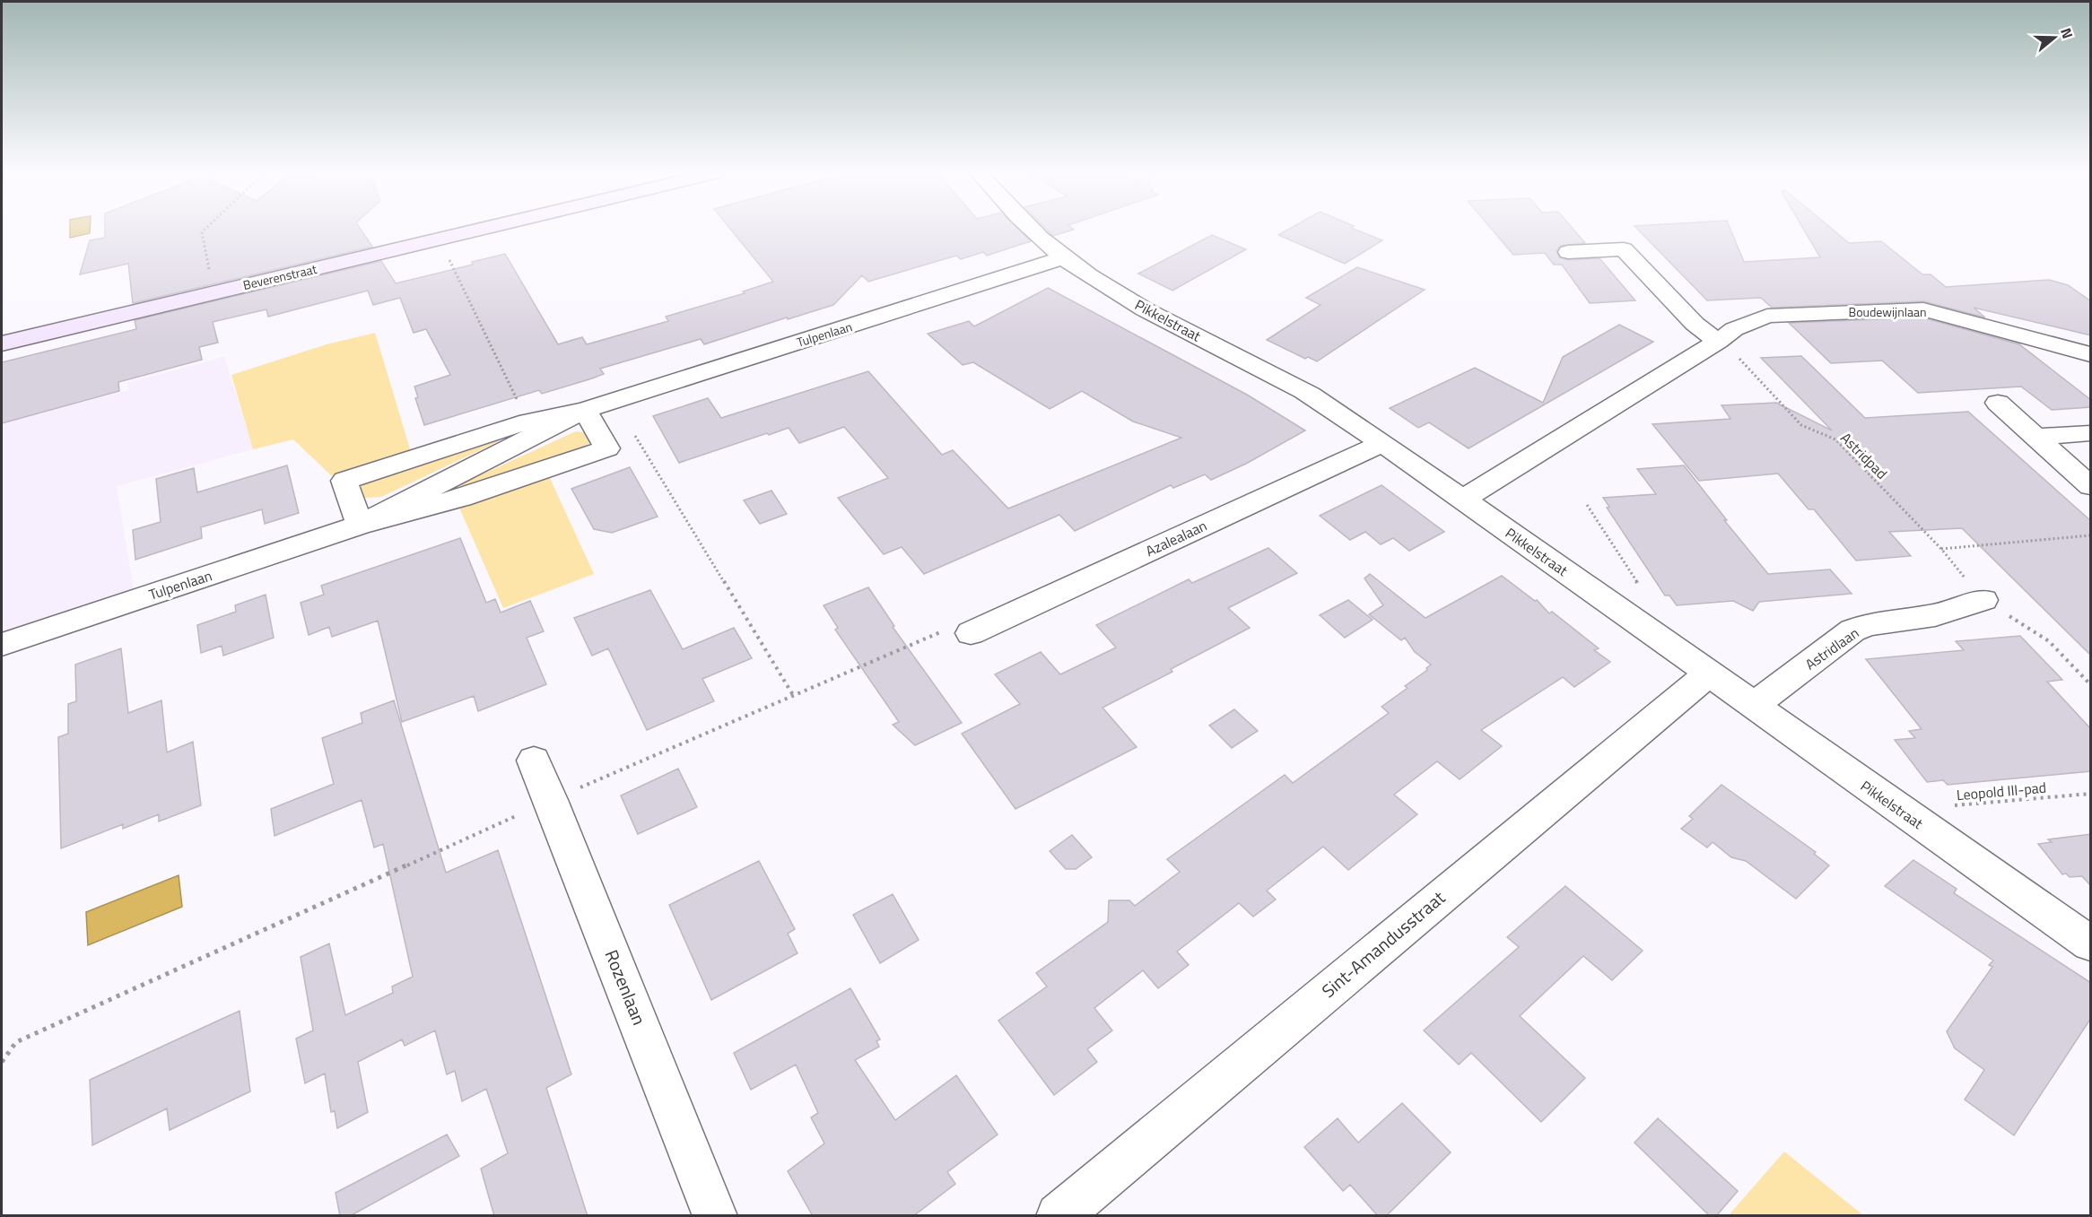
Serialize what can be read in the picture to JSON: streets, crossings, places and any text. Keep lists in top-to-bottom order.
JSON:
{
  "streets": {
    "street": [
      "Beverenstraat",
      "Boudewijnlaan",
      "Pikkelstraat",
      "Tulpenlaan",
      "Azalealaan",
      "Astridlaan",
      "Sint-Amandusstraat",
      "Rozenlaan"
    ],
    "path": ["Astridpad", "Leopold III-pad"]
  },
  "crossings": [
    ["Boudewijnlaan", "Pikkelstraat"],
    ["Boudewijnlaan", "Astridpad"],
    ["Pikkelstraat", "Tulpenlaan"],
    ["Pikkelstraat", "Azalealaan"],
    ["Pikkelstraat", "Astridlaan"],
    ["Pikkelstraat", "Leopold III-pad"],
    ["Pikkelstraat", "Sint-Amandusstraat"],
    ["Astridpad", "Astridlaan"]
  ],
  "north": "right"
}
